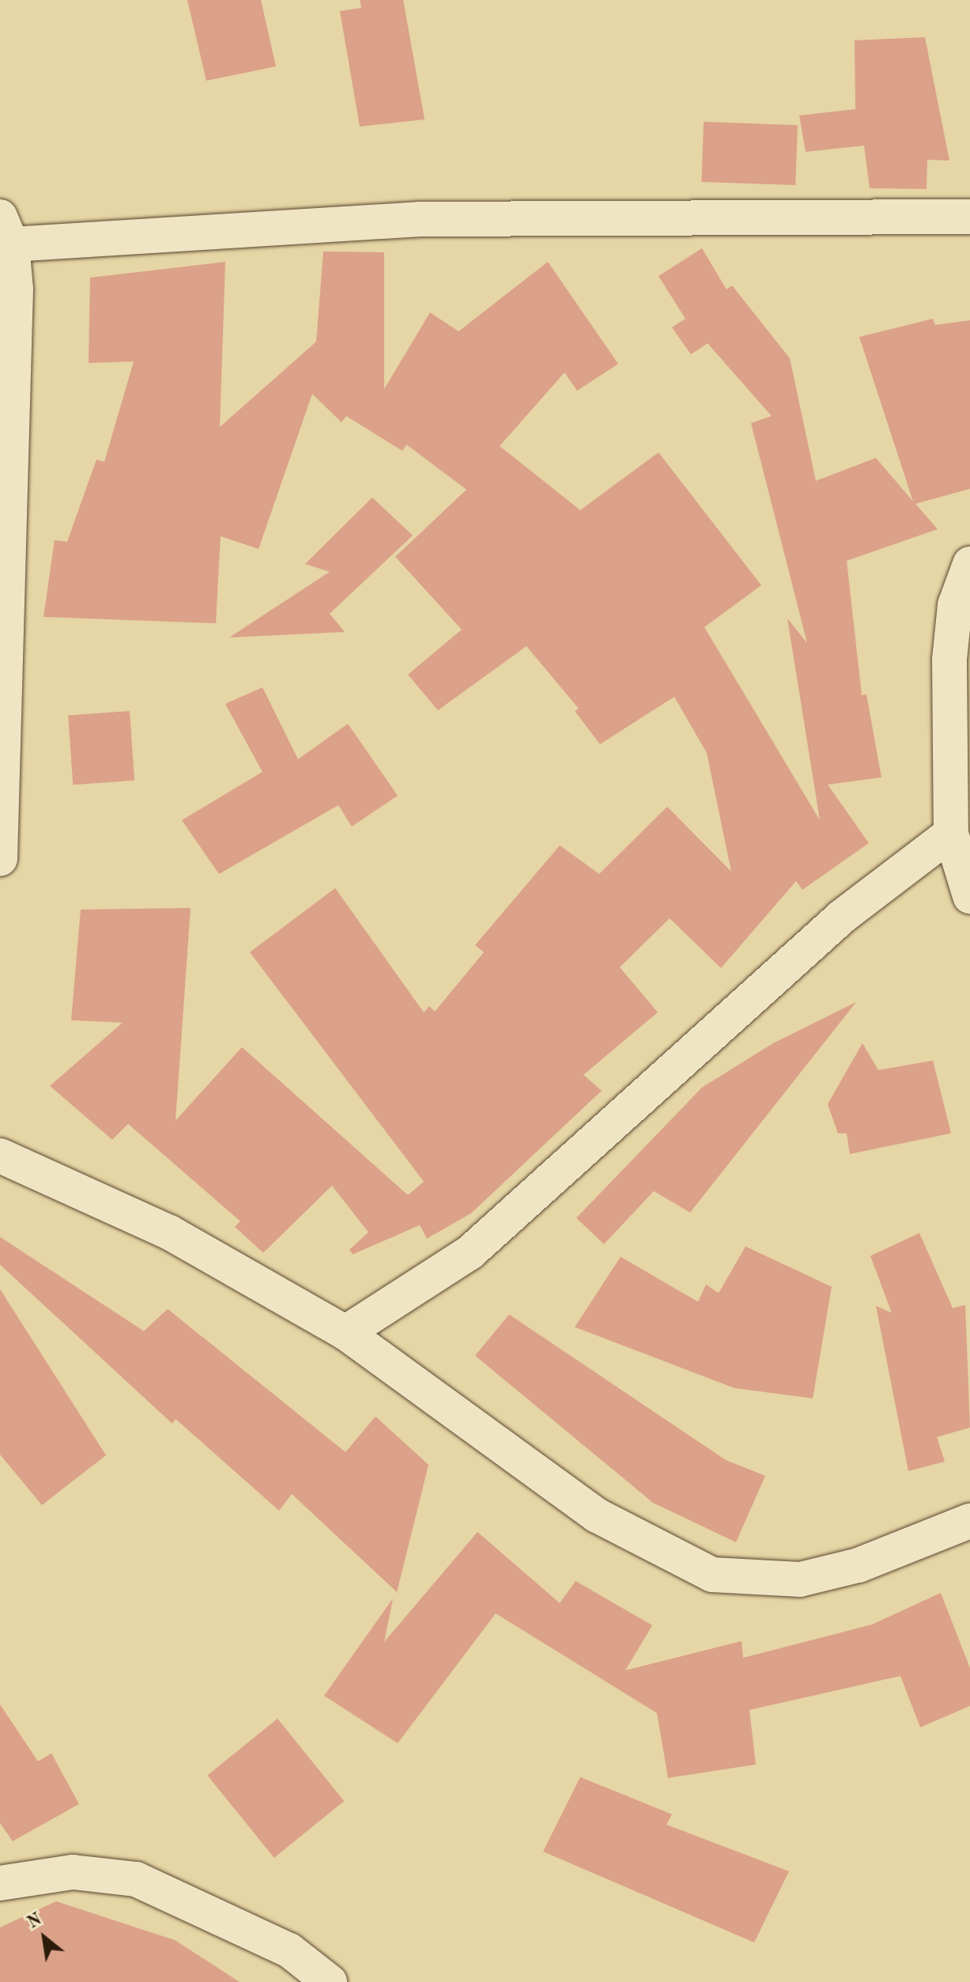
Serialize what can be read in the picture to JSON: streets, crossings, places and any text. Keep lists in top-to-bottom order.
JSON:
{
  "north": "top left"
}
